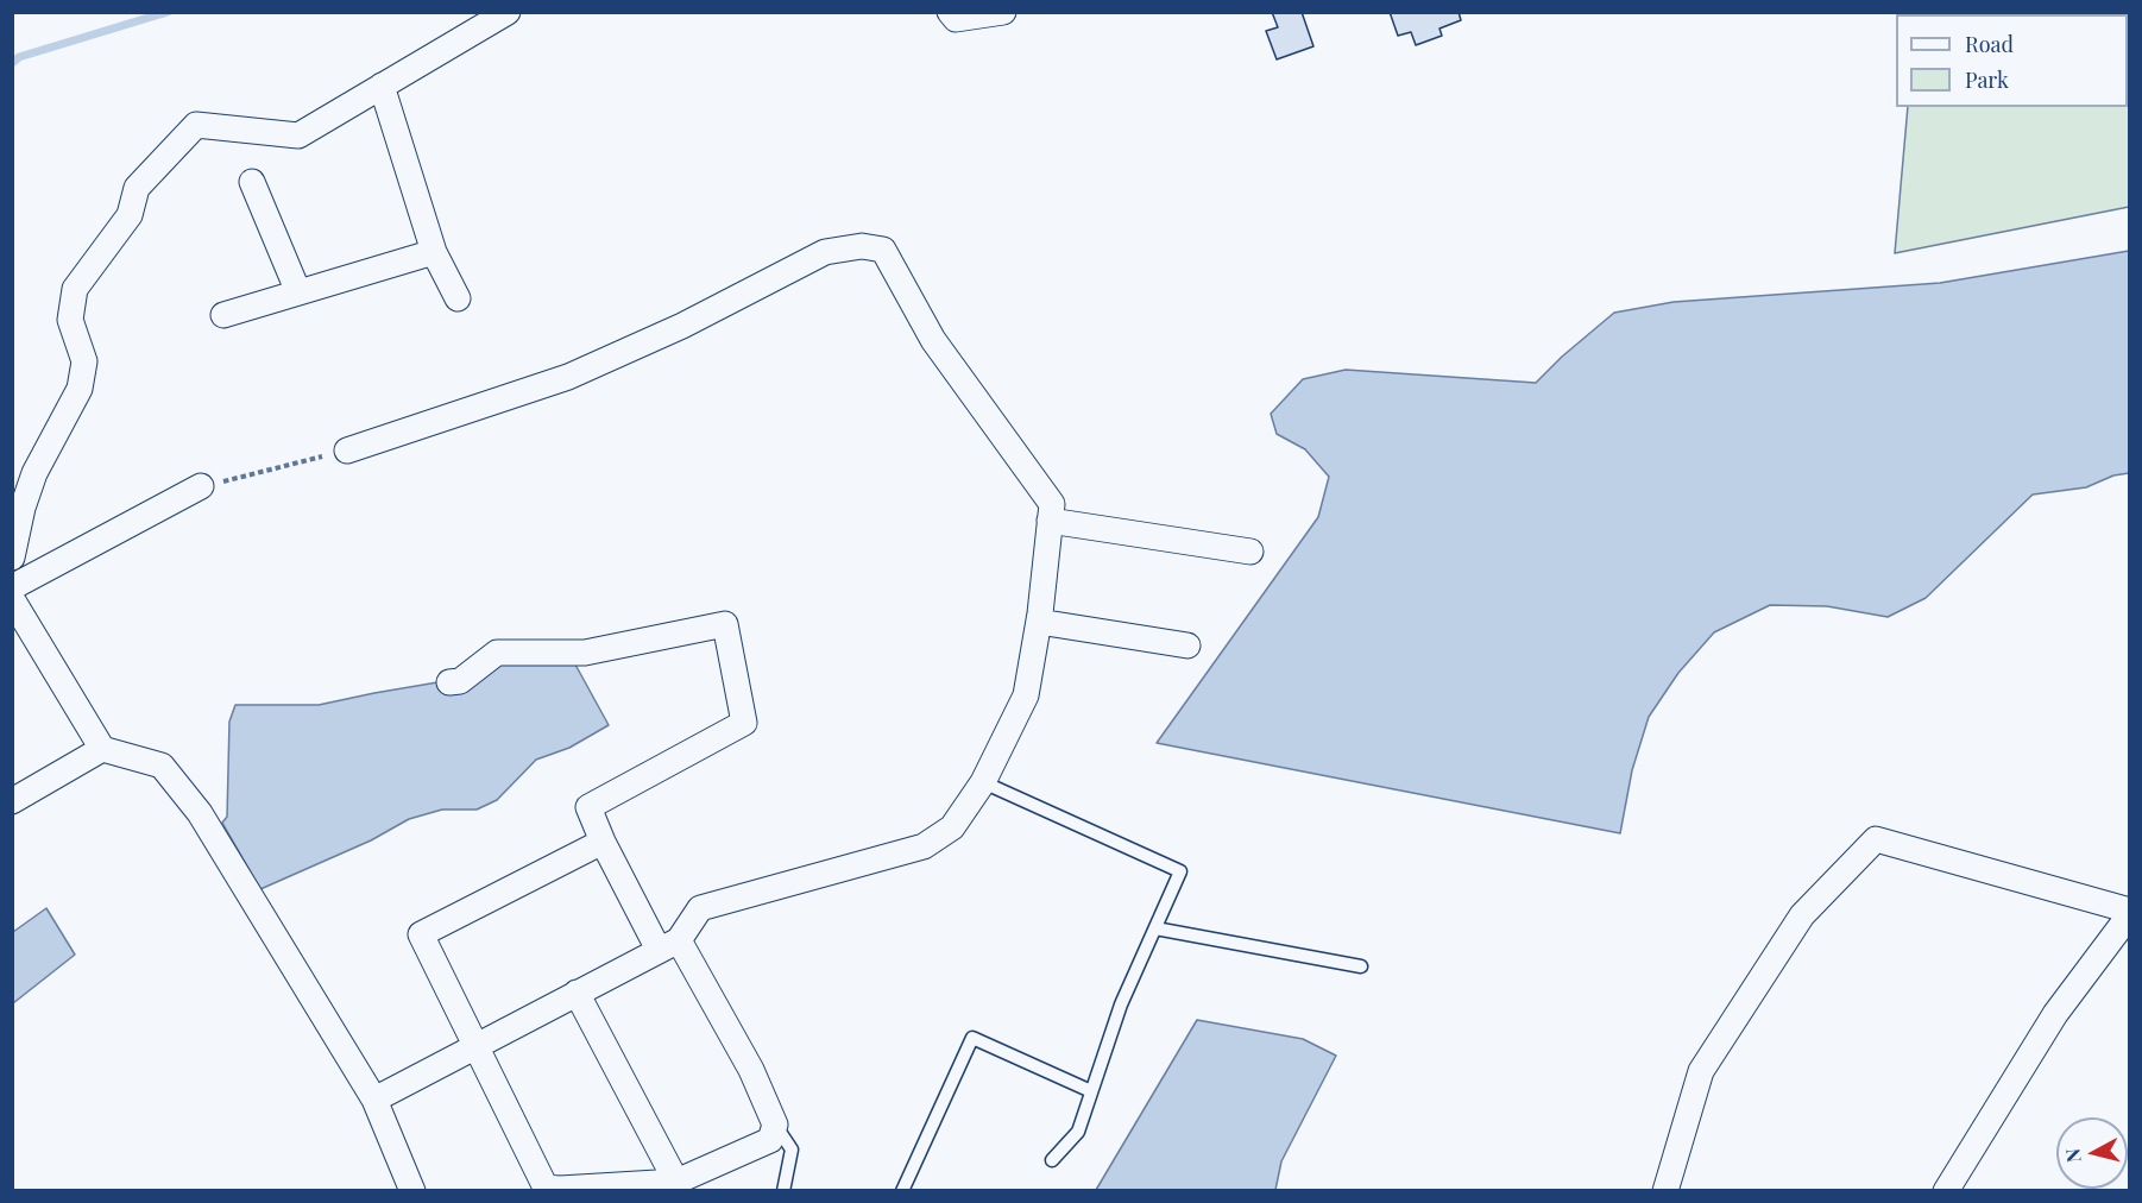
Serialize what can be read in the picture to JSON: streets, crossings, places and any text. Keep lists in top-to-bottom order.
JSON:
{
  "legend": ["Road", "Park"],
  "north": "left"
}
